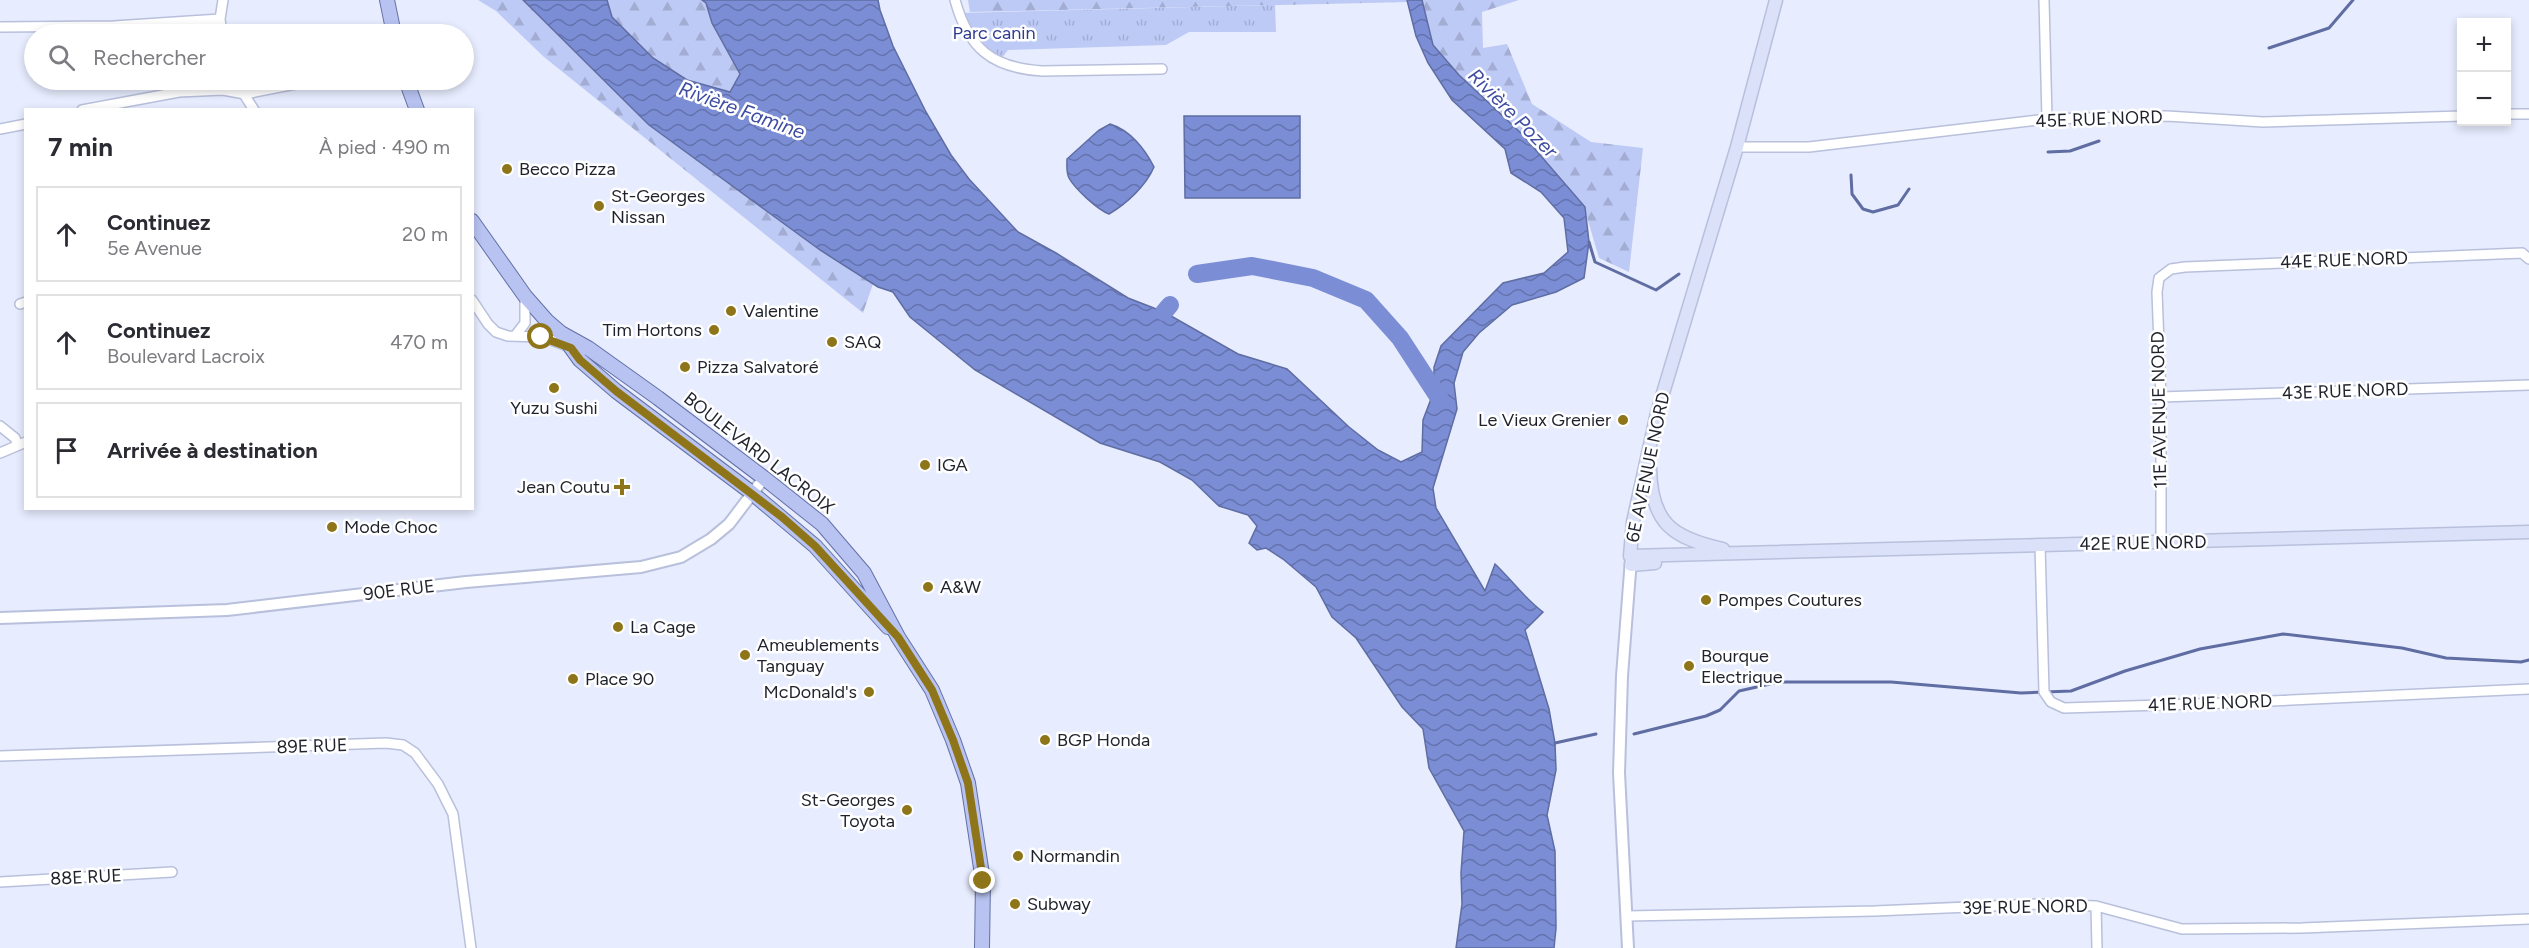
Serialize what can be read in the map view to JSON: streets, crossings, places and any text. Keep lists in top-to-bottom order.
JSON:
{
  "streets": {
    "main road": ["BOULEVARD LACROIX", "6E AVENUE NORD", "42E RUE NORD"],
    "street": [
      "45E RUE NORD",
      "44E RUE NORD",
      "43E RUE NORD",
      "11E AVENUE NORD",
      "90E RUE",
      "41E RUE NORD",
      "89E RUE",
      "88E RUE",
      "39E RUE NORD"
    ]
  },
  "crossings": [
    ["45E RUE NORD", "6E AVENUE NORD"],
    ["44E RUE NORD", "11E AVENUE NORD"],
    ["43E RUE NORD", "11E AVENUE NORD"],
    ["11E AVENUE NORD", "42E RUE NORD"],
    ["BOULEVARD LACROIX", "90E RUE"],
    ["6E AVENUE NORD", "42E RUE NORD"],
    ["6E AVENUE NORD", "39E RUE NORD"],
    ["42E RUE NORD", "41E RUE NORD"]
  ],
  "water": ["Rivière Famine", "Rivière Pozer"],
  "parks": ["Parc canin"],
  "places": {
    "other": [
      "Becco Pizza",
      "St-Georges Nissan",
      "Valentine",
      "Tim Hortons",
      "SAQ",
      "Pizza Salvatoré",
      "Yuzu Sushi",
      "Le Vieux Grenier",
      "IGA",
      "Mode Choc",
      "A&W",
      "Pompes Coutures",
      "La Cage",
      "Ameublements Tanguay",
      "Bourque Electrique",
      "Place 90",
      "McDonald's",
      "BGP Honda",
      "St-Georges Toyota",
      "Normandin",
      "Subway"
    ],
    "health": ["Jean Coutu"]
  },
  "page": {
    "map_buttons": ["+", "−"],
    "search": "Rechercher",
    "heading": ["7 min", "À pied · 490 m"],
    "list": [
      ["Continuez", "5e Avenue", "20 m"],
      ["Continuez", "Boulevard Lacroix", "470 m"],
      "Arrivée à destination"
    ]
  }
}
